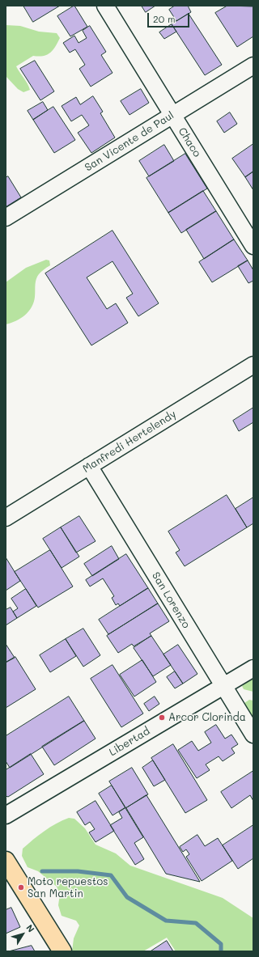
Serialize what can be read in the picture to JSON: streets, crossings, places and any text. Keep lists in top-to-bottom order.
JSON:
{
  "streets": {
    "street": [
      "San Vicente de Paul",
      "Chaco",
      "Manfredi Hertelendy",
      "San Lorenzo",
      "Libertad"
    ]
  },
  "crossings": [
    ["San Vicente de Paul", "Chaco"],
    ["Manfredi Hertelendy", "San Lorenzo"],
    ["San Lorenzo", "Libertad"]
  ],
  "places": ["Arcor Clorinda", "Moto repuestos San Martin"],
  "scale_bar": "20 m",
  "north": "top right"
}
